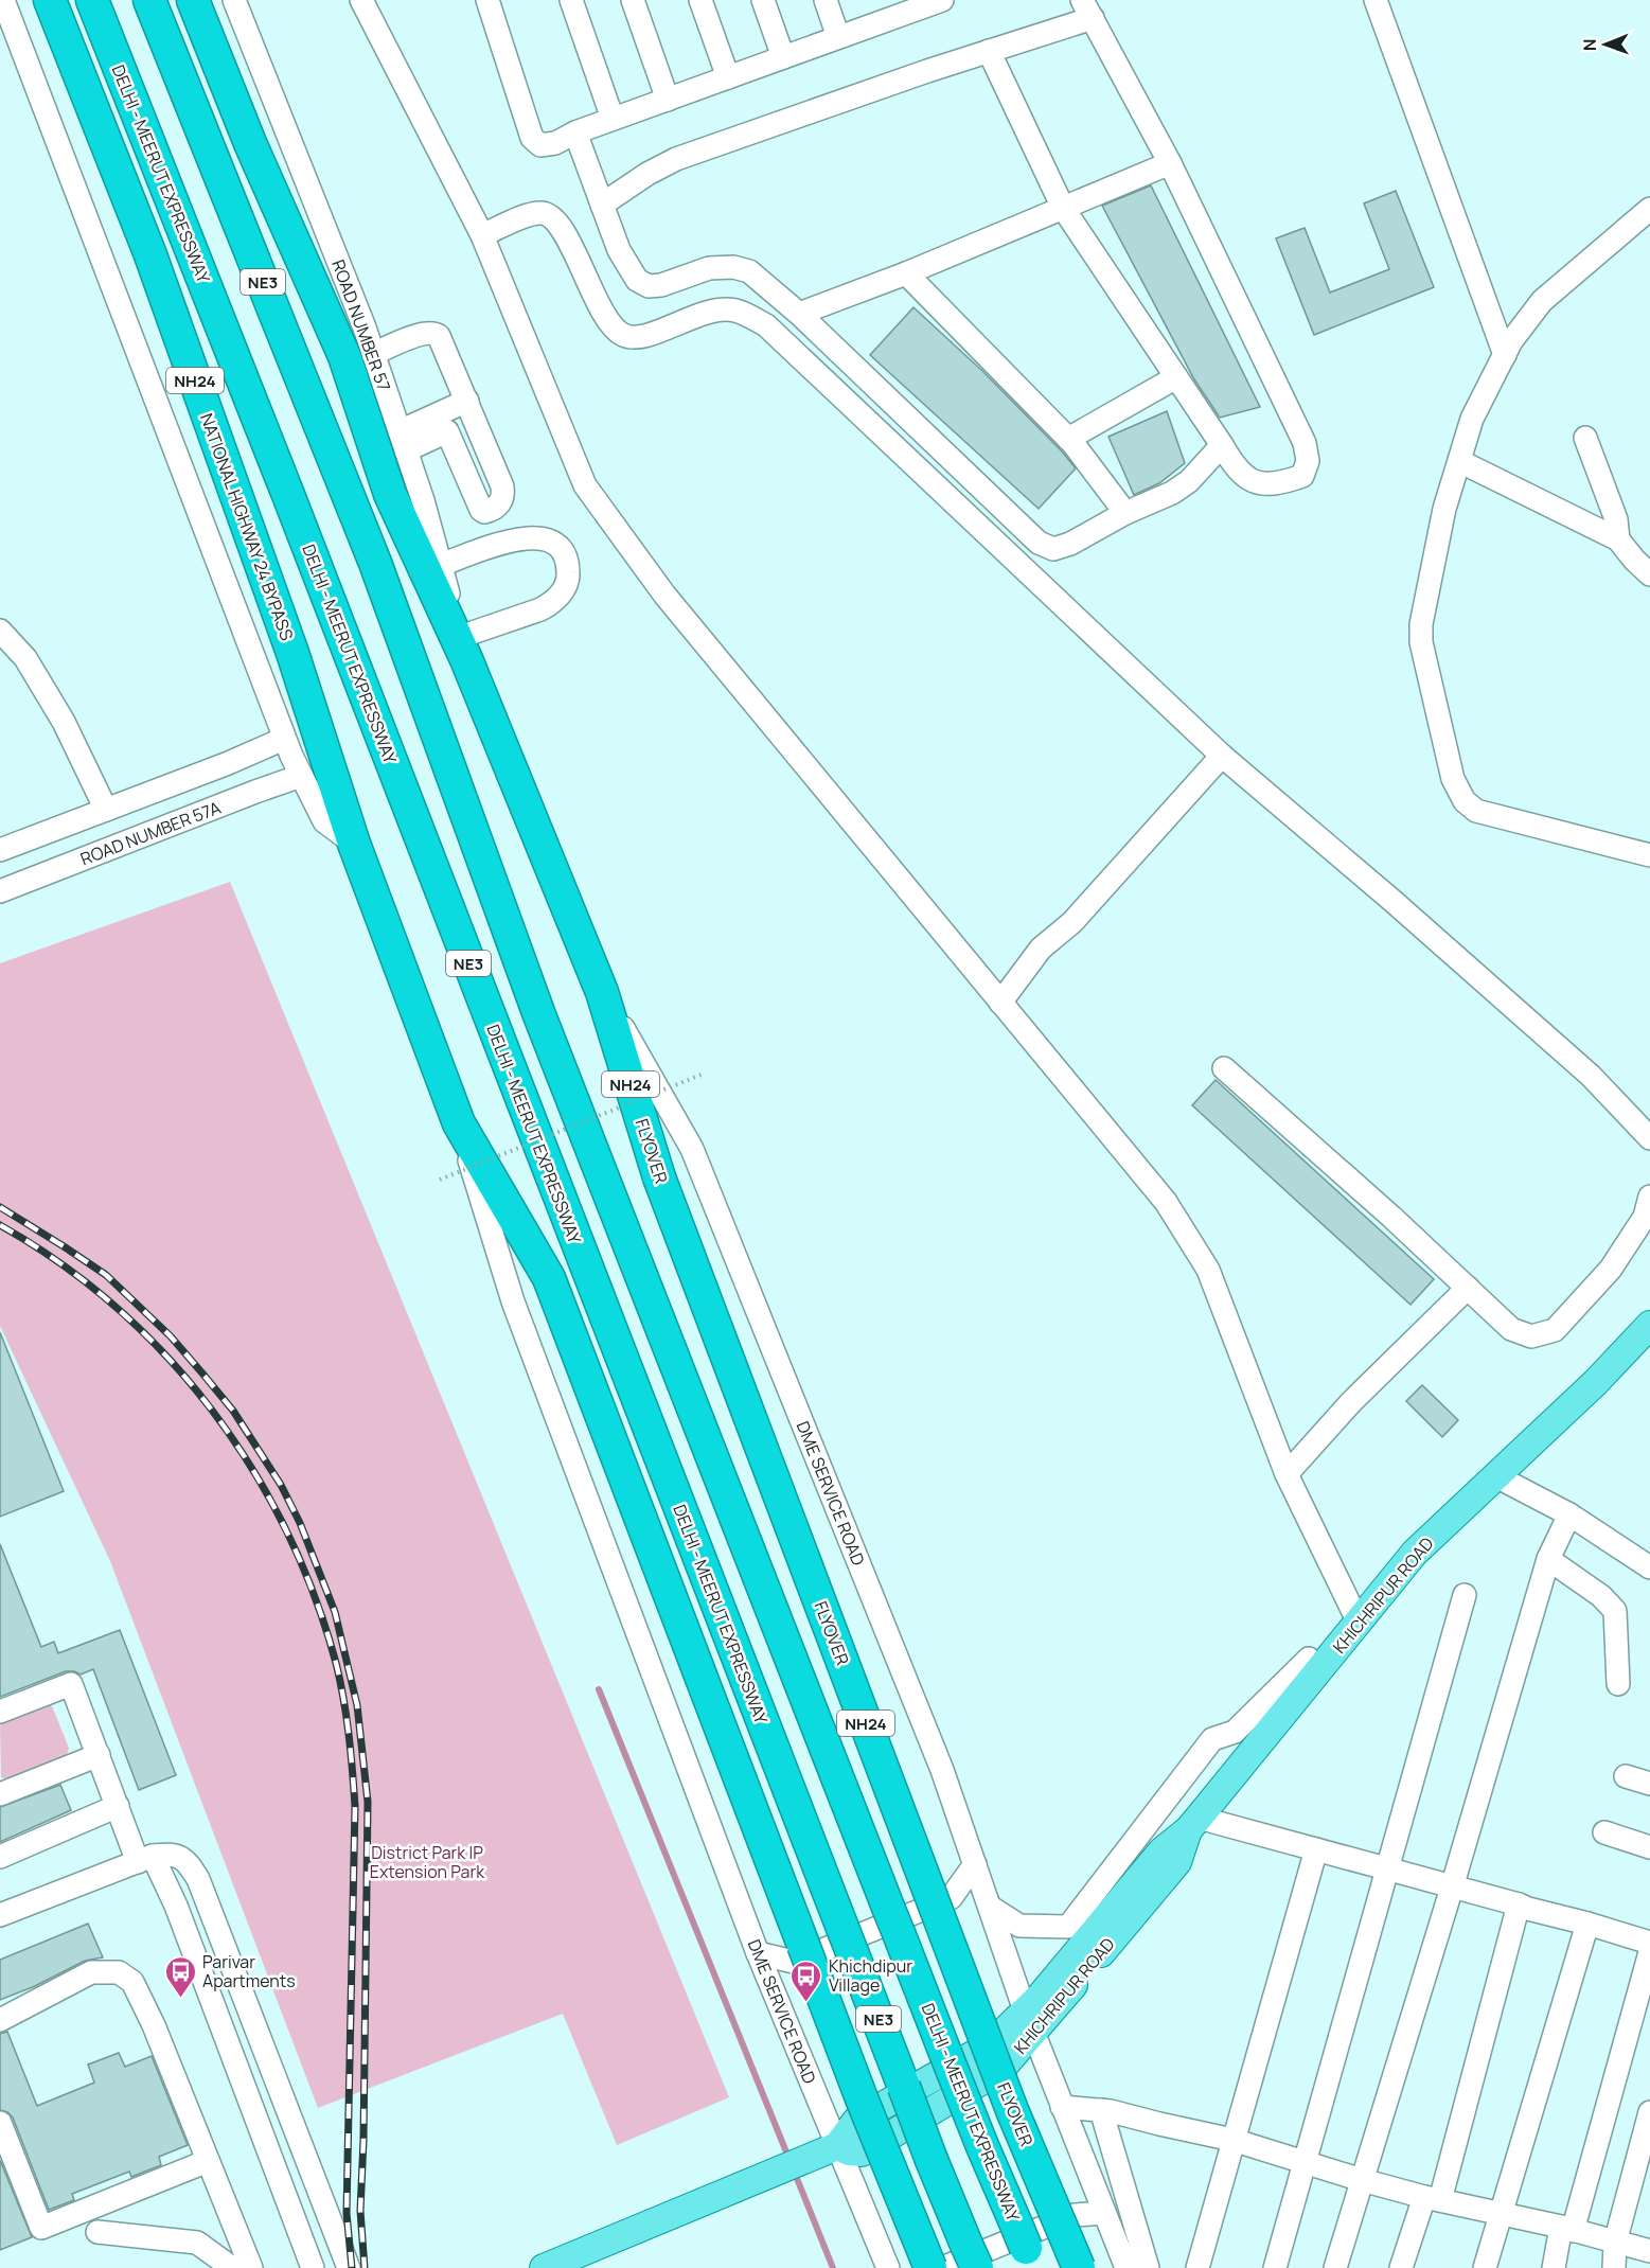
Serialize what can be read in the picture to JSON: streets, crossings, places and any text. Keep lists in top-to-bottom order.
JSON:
{
  "streets": {
    "highway": [
      "DELHI - MEERUT EXPRESSWAY",
      "NE3",
      "NH24",
      "NATIONAL HIGHWAY 24 BYPASS",
      "FLYOVER"
    ],
    "main road": ["KHICHRIPUR ROAD"],
    "street": ["ROAD NUMBER 57", "ROAD NUMBER 57A", "DME SERVICE ROAD"]
  },
  "crossings": [
    ["ROAD NUMBER 57", "FLYOVER"],
    ["NATIONAL HIGHWAY 24 BYPASS", "DME SERVICE ROAD"],
    ["FLYOVER", "DME SERVICE ROAD"],
    ["DME SERVICE ROAD", "KHICHRIPUR ROAD"]
  ],
  "parks": ["District Park IP Extension Park"],
  "places": {
    "bus stop": ["Parivar Apartments", "Khichdipur Village"]
  },
  "north": "left"
}
